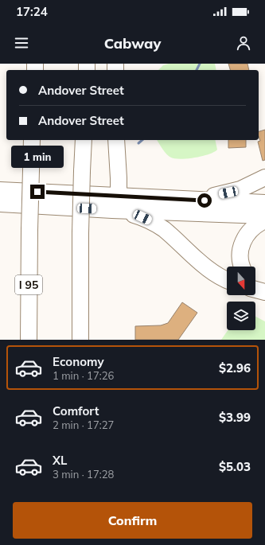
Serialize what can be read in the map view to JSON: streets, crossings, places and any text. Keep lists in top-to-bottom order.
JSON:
{
  "streets": {
    "highway": ["I 95"]
  },
  "north": "bottom",
  "page": {
    "status": "17:24",
    "header": "Cabway",
    "banner": ["Andover Street", "Andover Street"],
    "bubble": "1 min",
    "list": [
      {
        "name": "Economy",
        "note": "1 min · 17:26",
        "value": "$2.96"
      },
      {
        "name": "Comfort",
        "note": "2 min · 17:27",
        "value": "$3.99"
      },
      {
        "name": "XL",
        "note": "3 min · 17:28",
        "value": "$5.03"
      }
    ],
    "buttons": "Confirm"
  }
}
